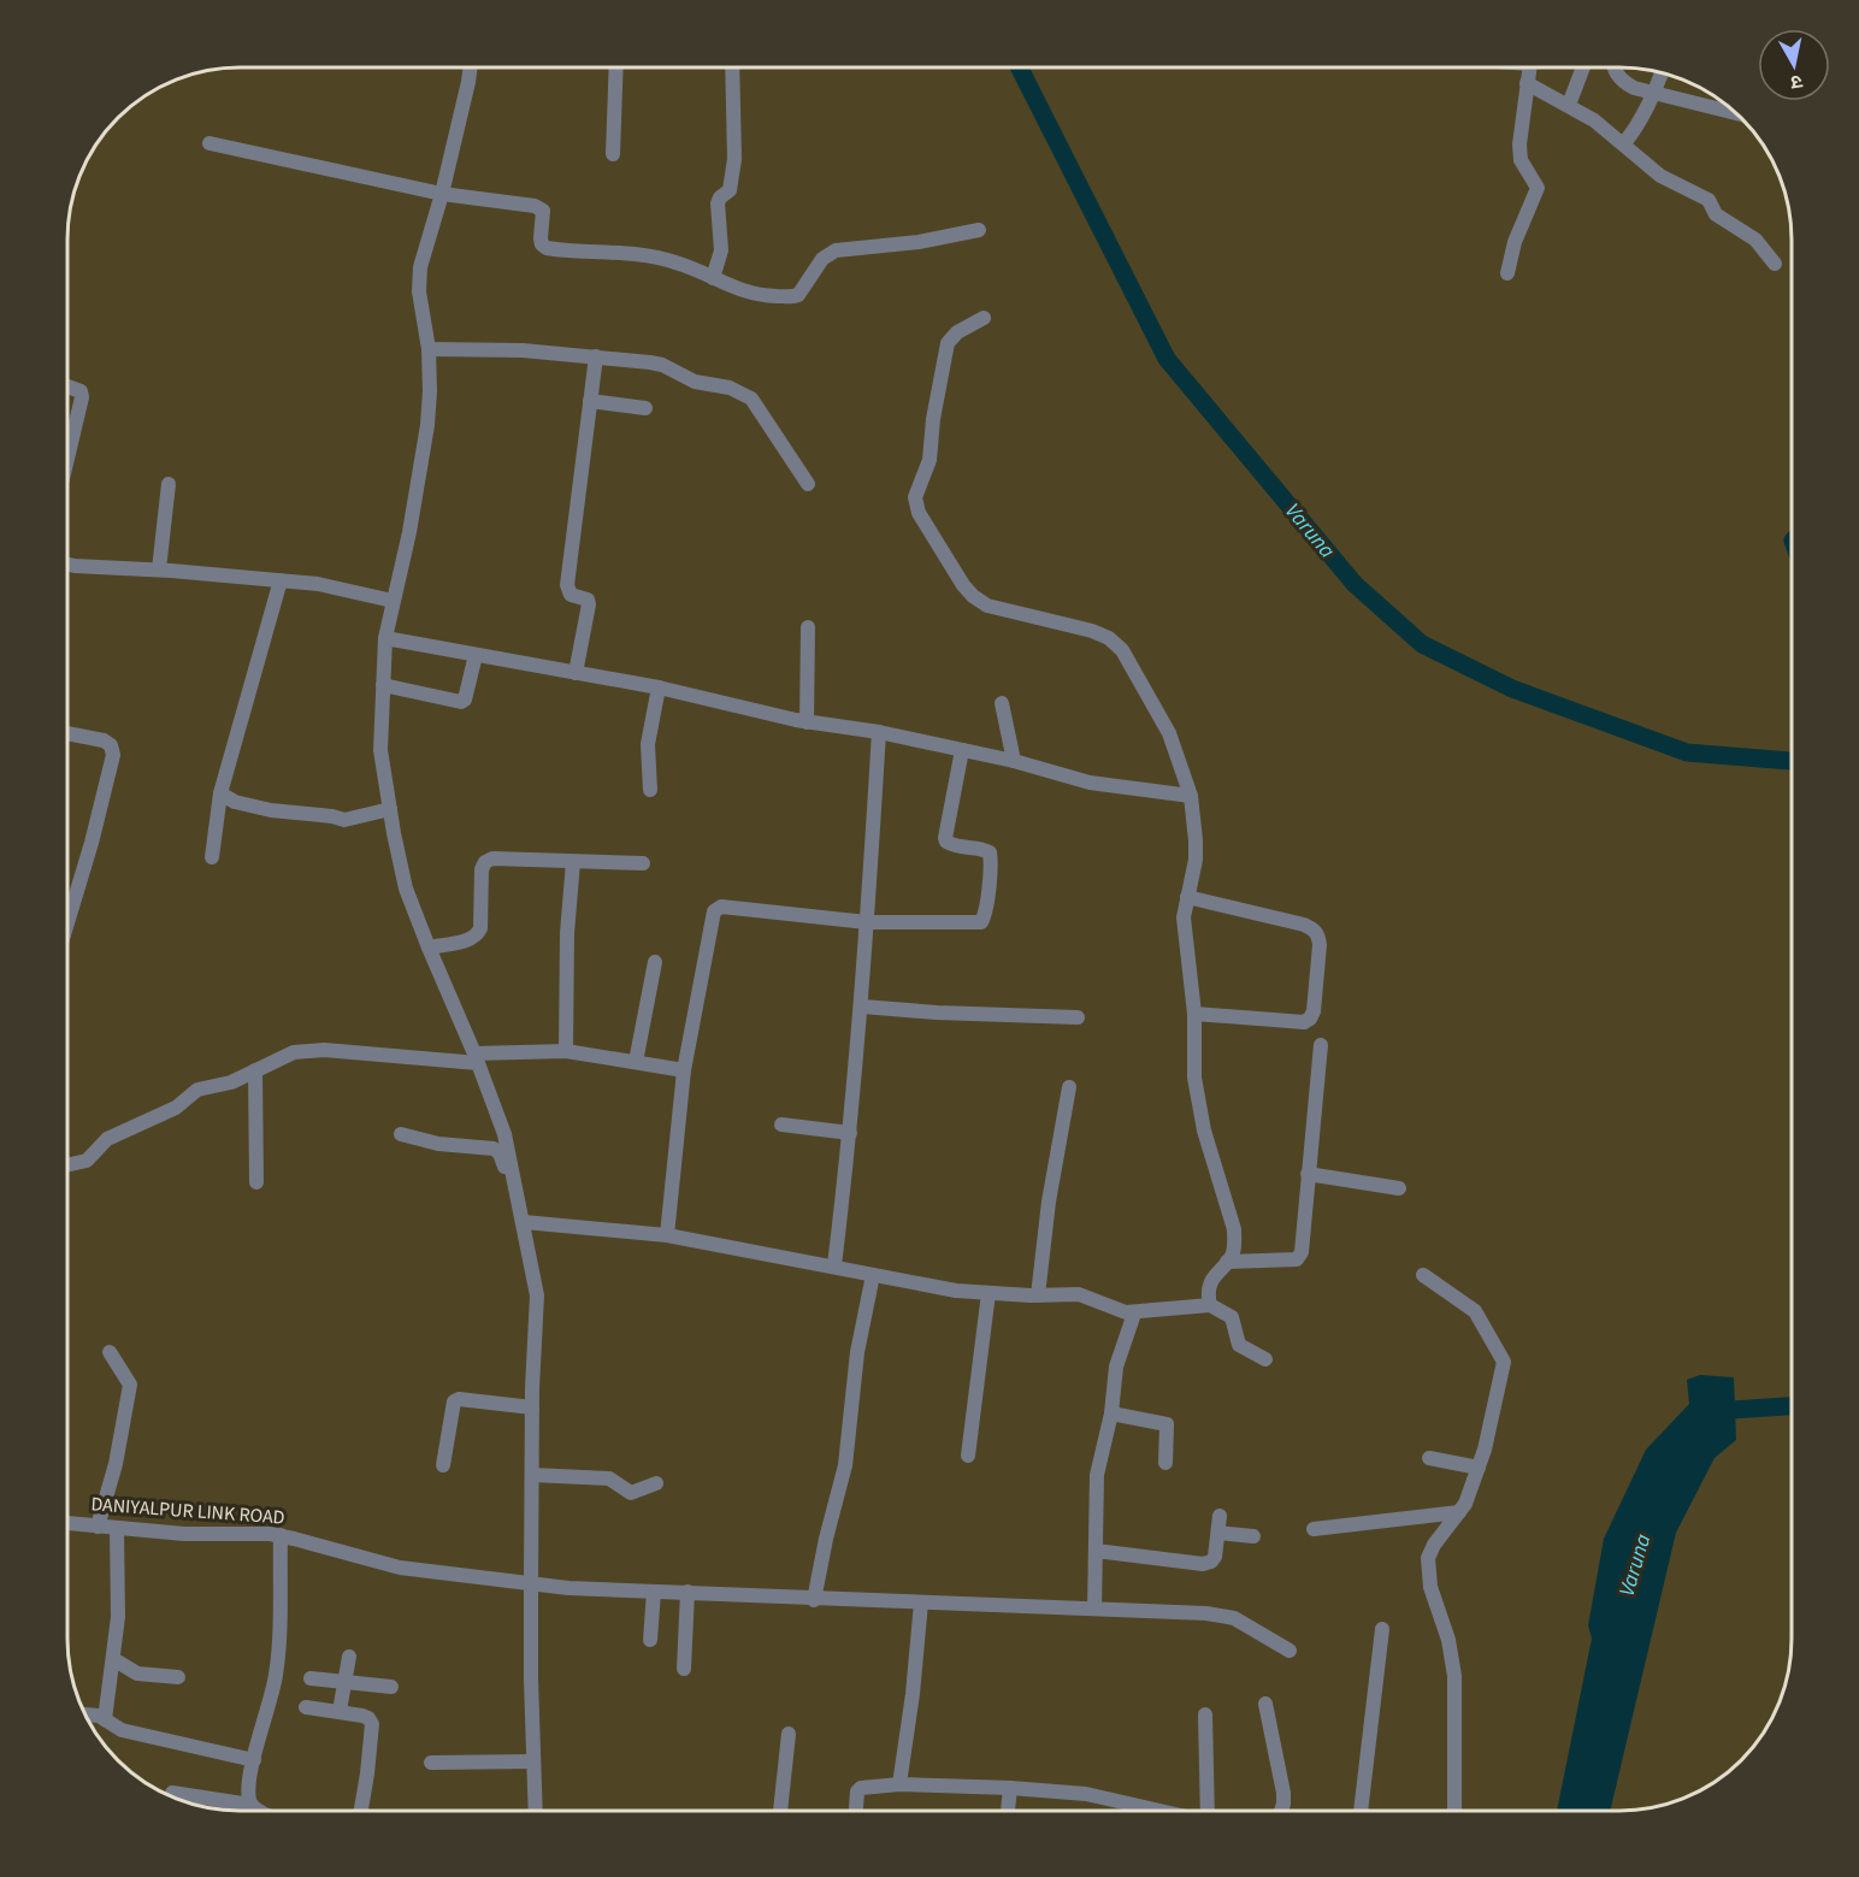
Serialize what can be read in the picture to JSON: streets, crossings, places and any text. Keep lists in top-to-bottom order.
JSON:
{
  "streets": {
    "street": ["DANIYALPUR LINK ROAD"]
  },
  "water": ["Varuna"],
  "north": "bottom"
}
